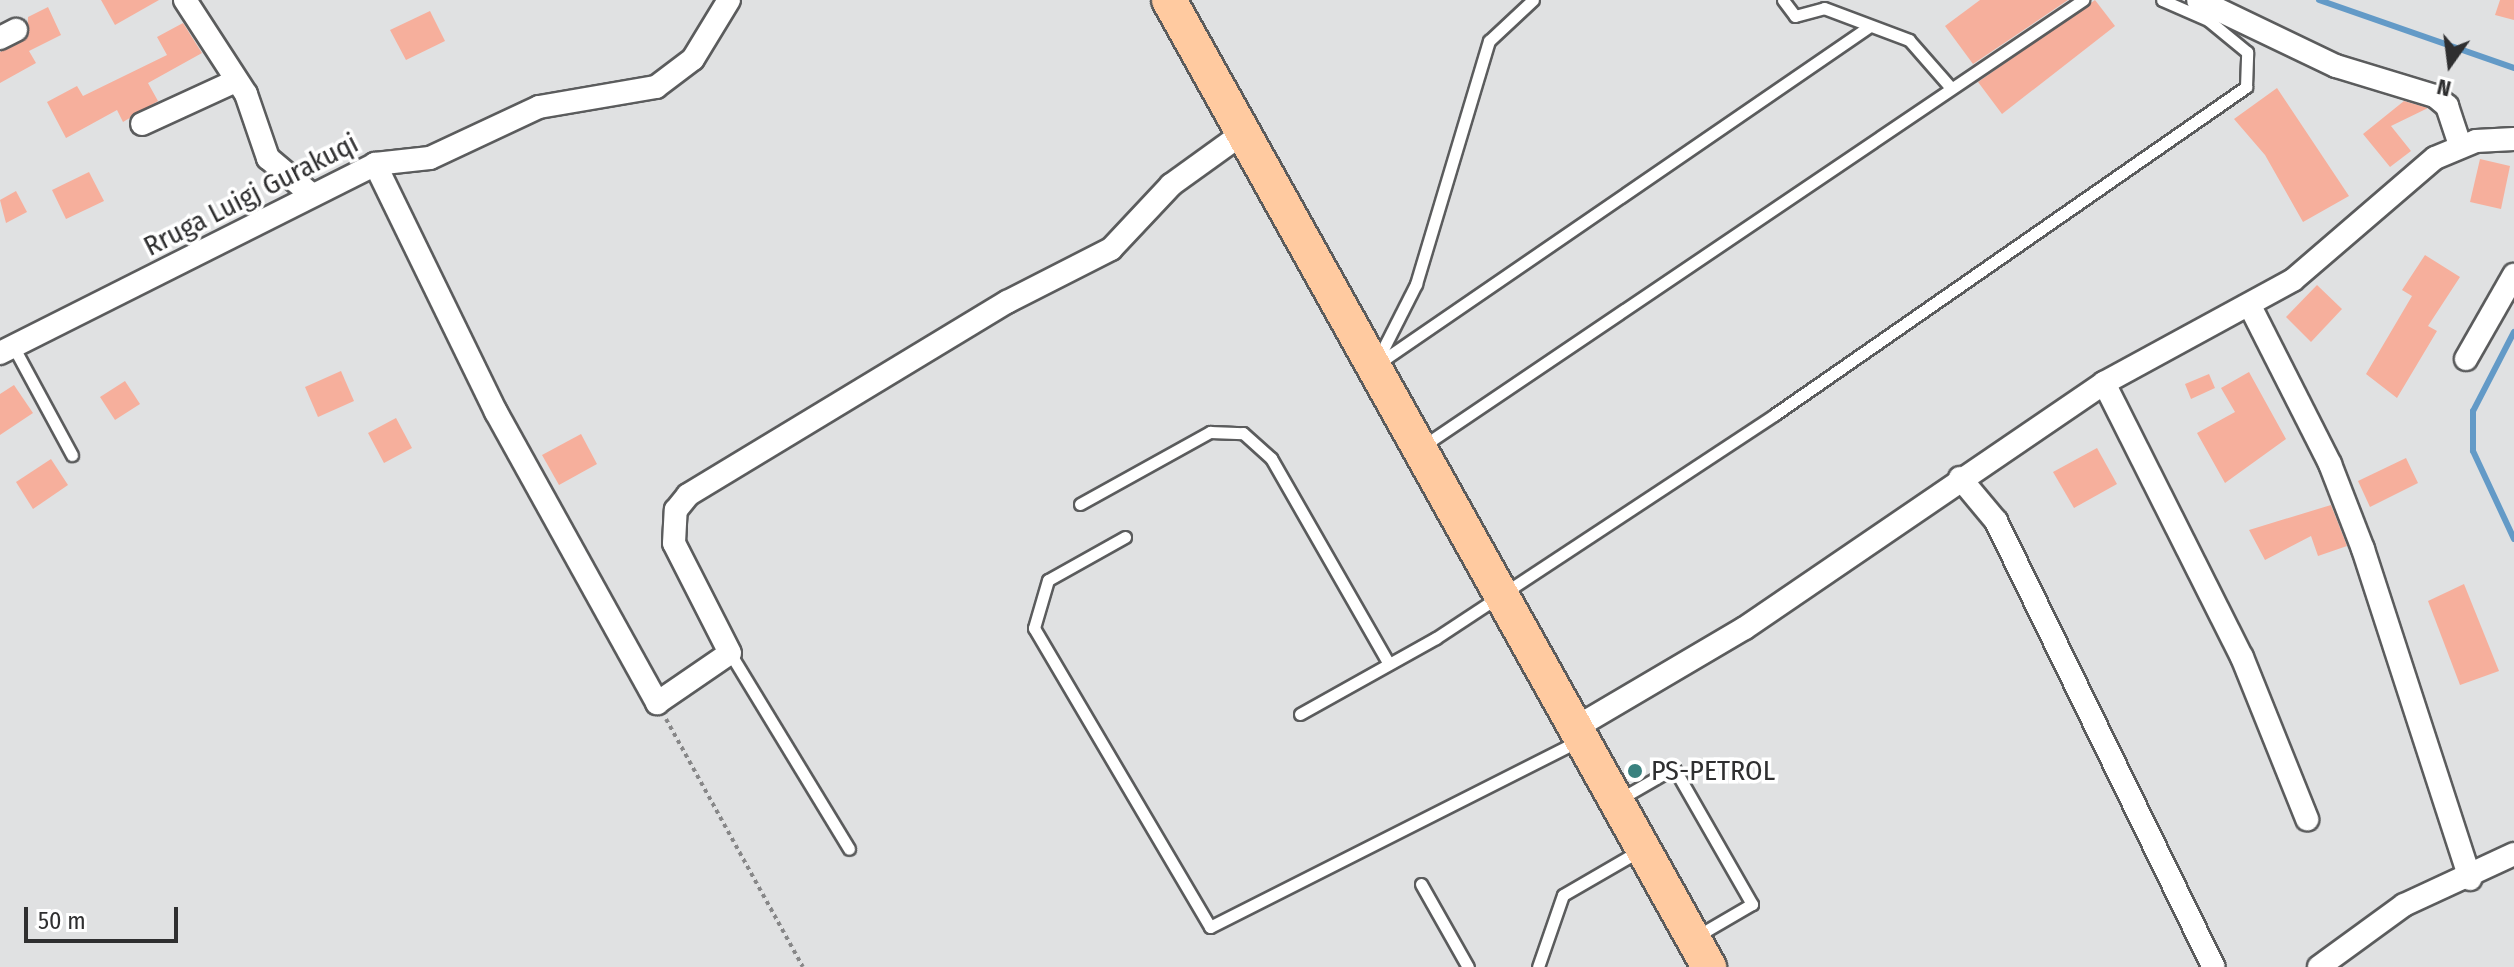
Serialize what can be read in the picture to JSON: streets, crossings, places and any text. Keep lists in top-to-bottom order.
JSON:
{
  "streets": {
    "street": ["Rruga Luigj Gurakuqi"]
  },
  "places": ["PS-PETROL"],
  "scale_bar": "50 m",
  "north": "bottom"
}
